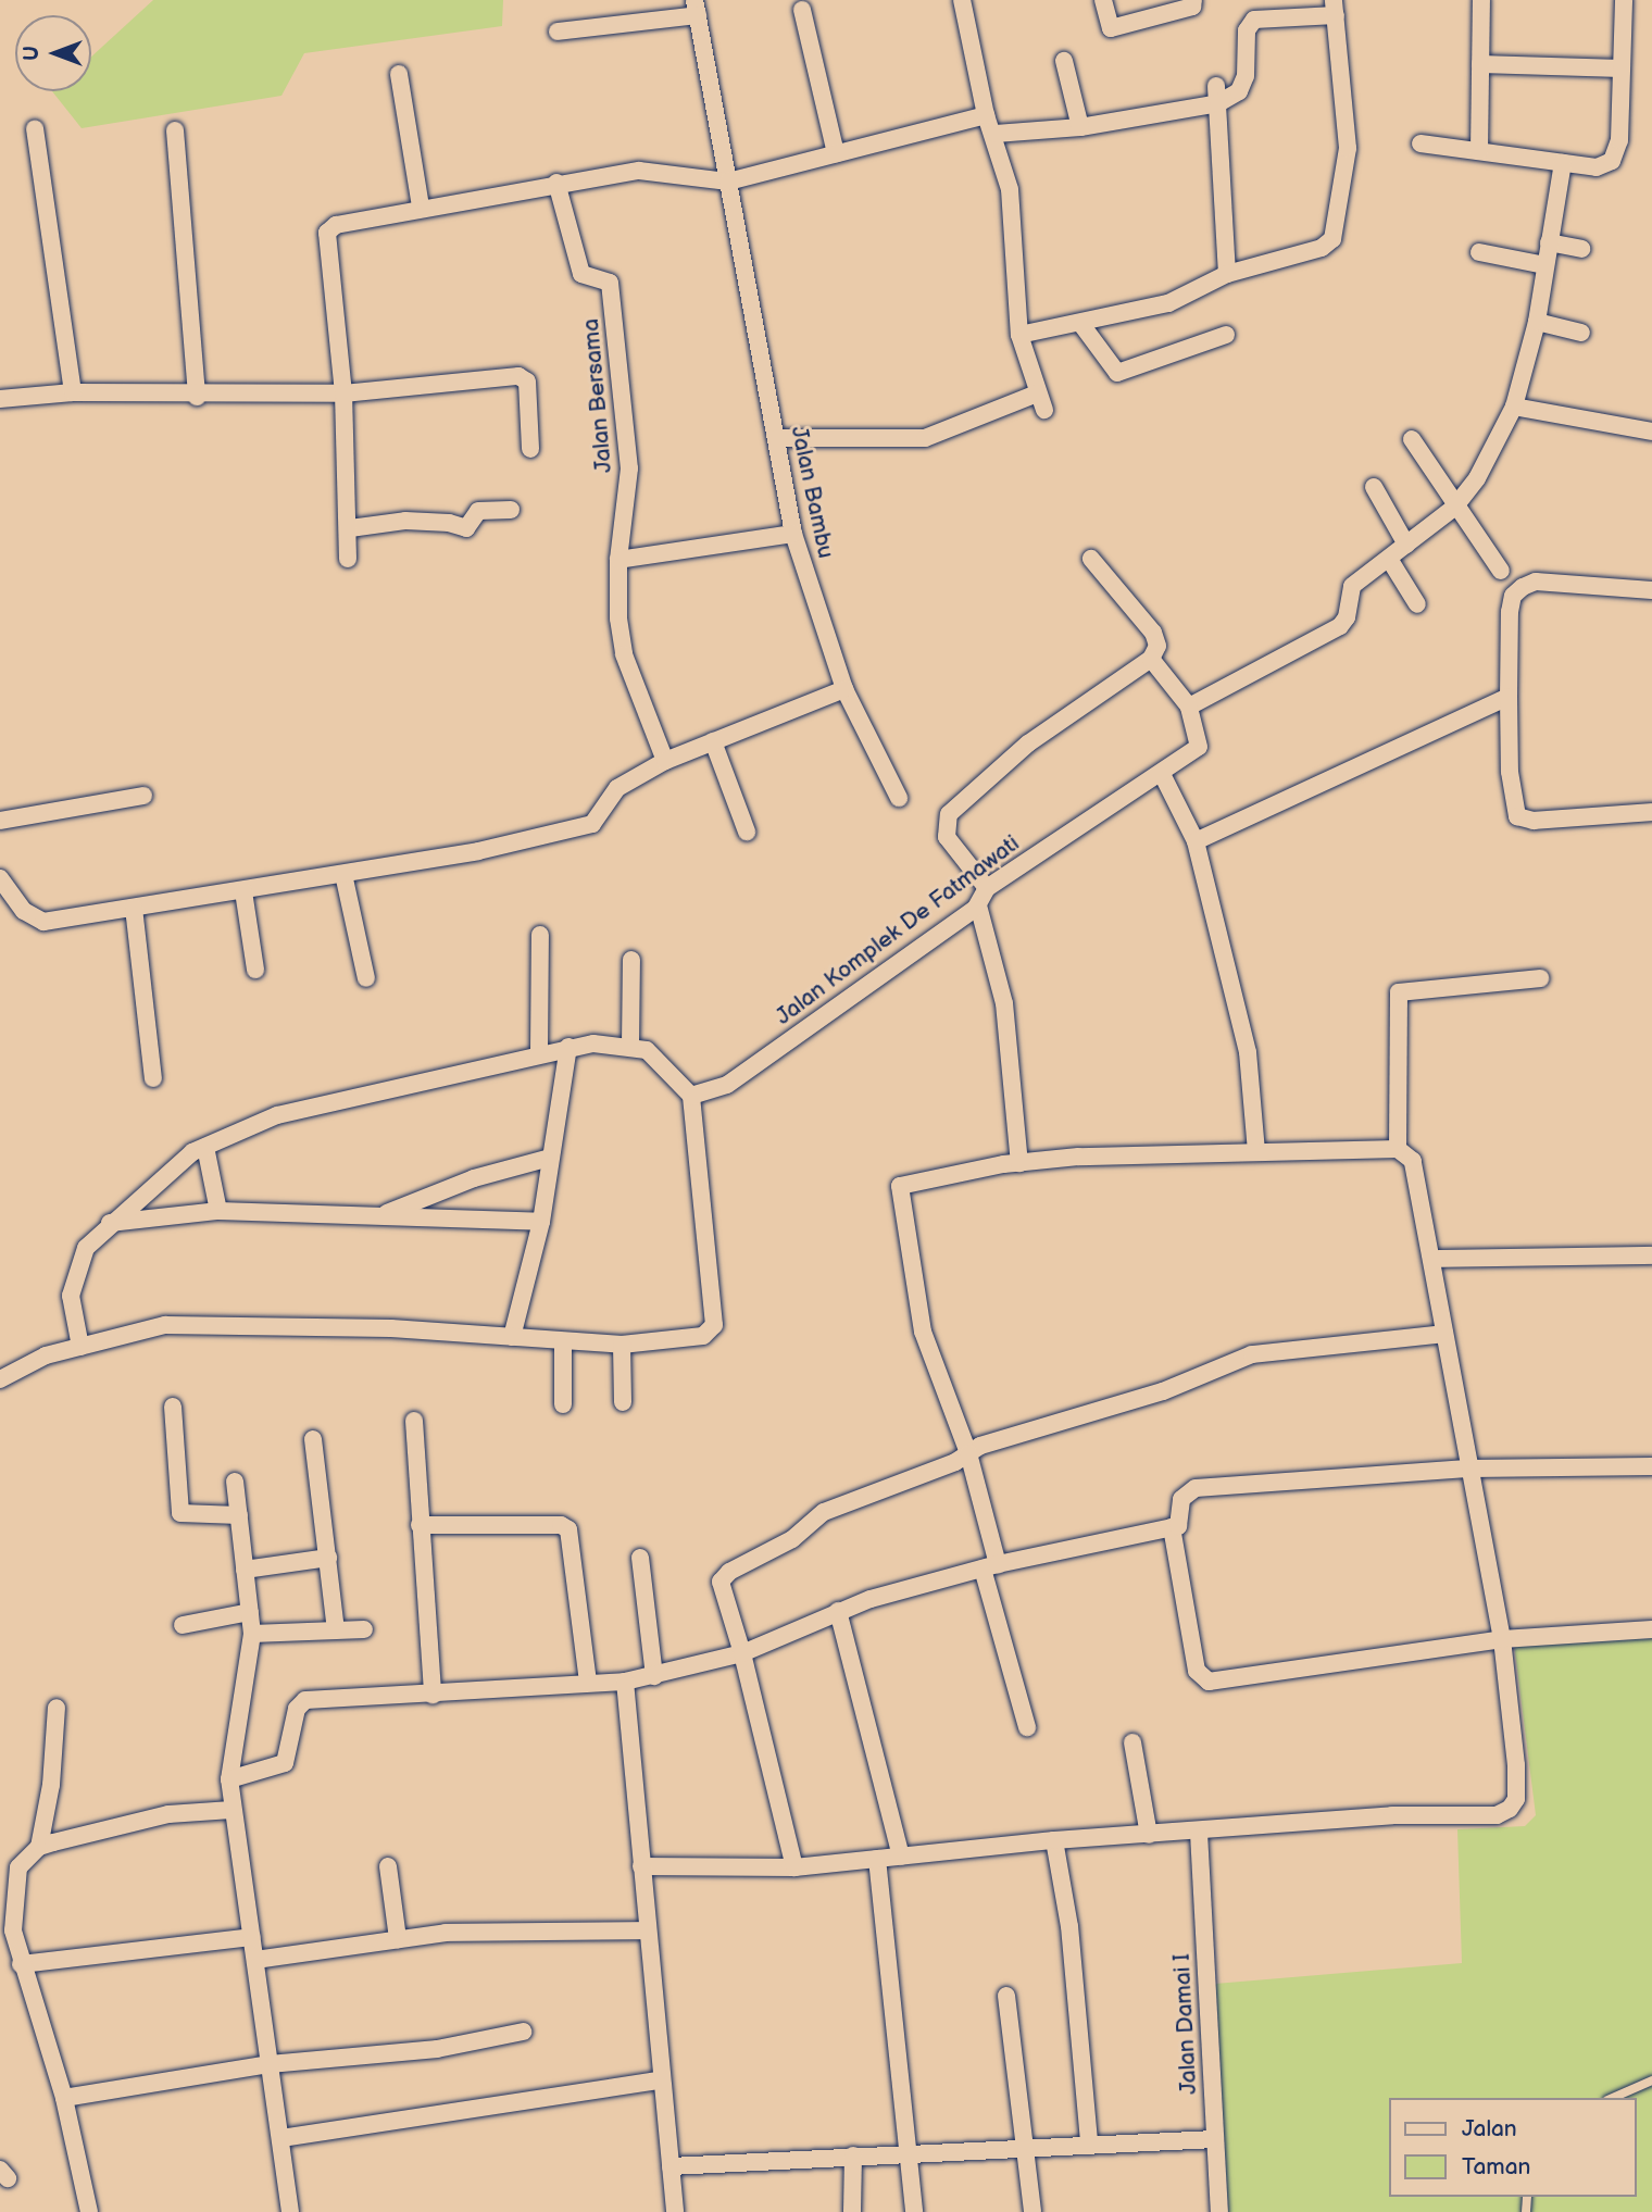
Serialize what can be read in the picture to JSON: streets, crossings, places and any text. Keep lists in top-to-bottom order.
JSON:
{
  "streets": {
    "street": [
      "Jalan Bersama",
      "Jalan Bambu",
      "Jalan Komplek De Fatmawati",
      "Jalan Damai I"
    ]
  },
  "legend": ["Jalan", "Taman"],
  "north": "left"
}
